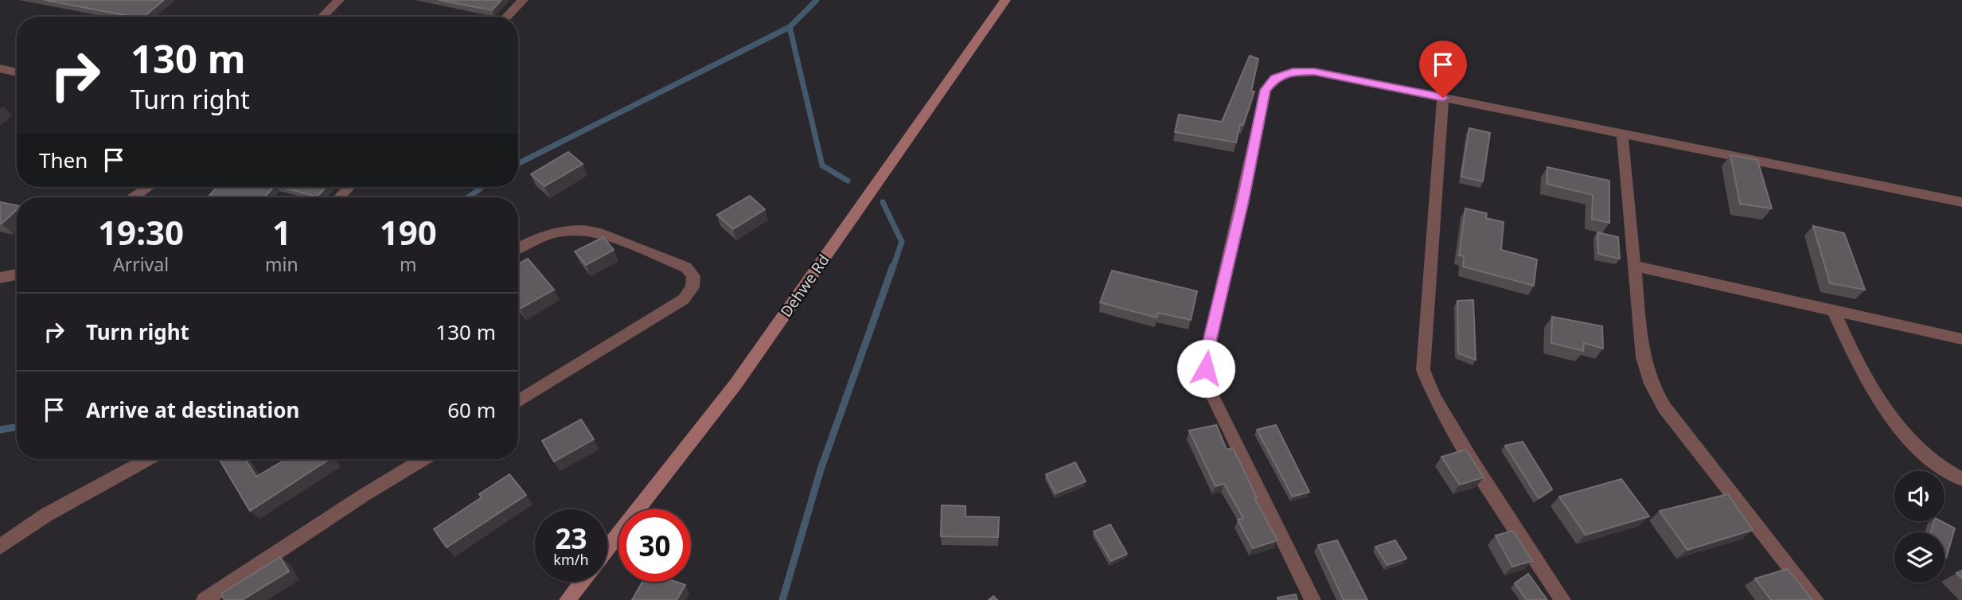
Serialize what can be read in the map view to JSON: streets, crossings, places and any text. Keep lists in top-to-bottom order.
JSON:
{
  "streets": {
    "street": ["Dehwe Rd"]
  },
  "page": {
    "turn": ["130 m", "Turn right"],
    "then": "Then",
    "eta": [
      "19:30",
      "Arrival",
      "1",
      "min",
      "190",
      "m"
    ],
    "list": [
      {
        "name": "Turn right",
        "value": "130 m"
      },
      {
        "name": "Arrive at destination",
        "value": "60 m"
      }
    ],
    "speed": "23 km/h",
    "limit": "30"
  }
}
